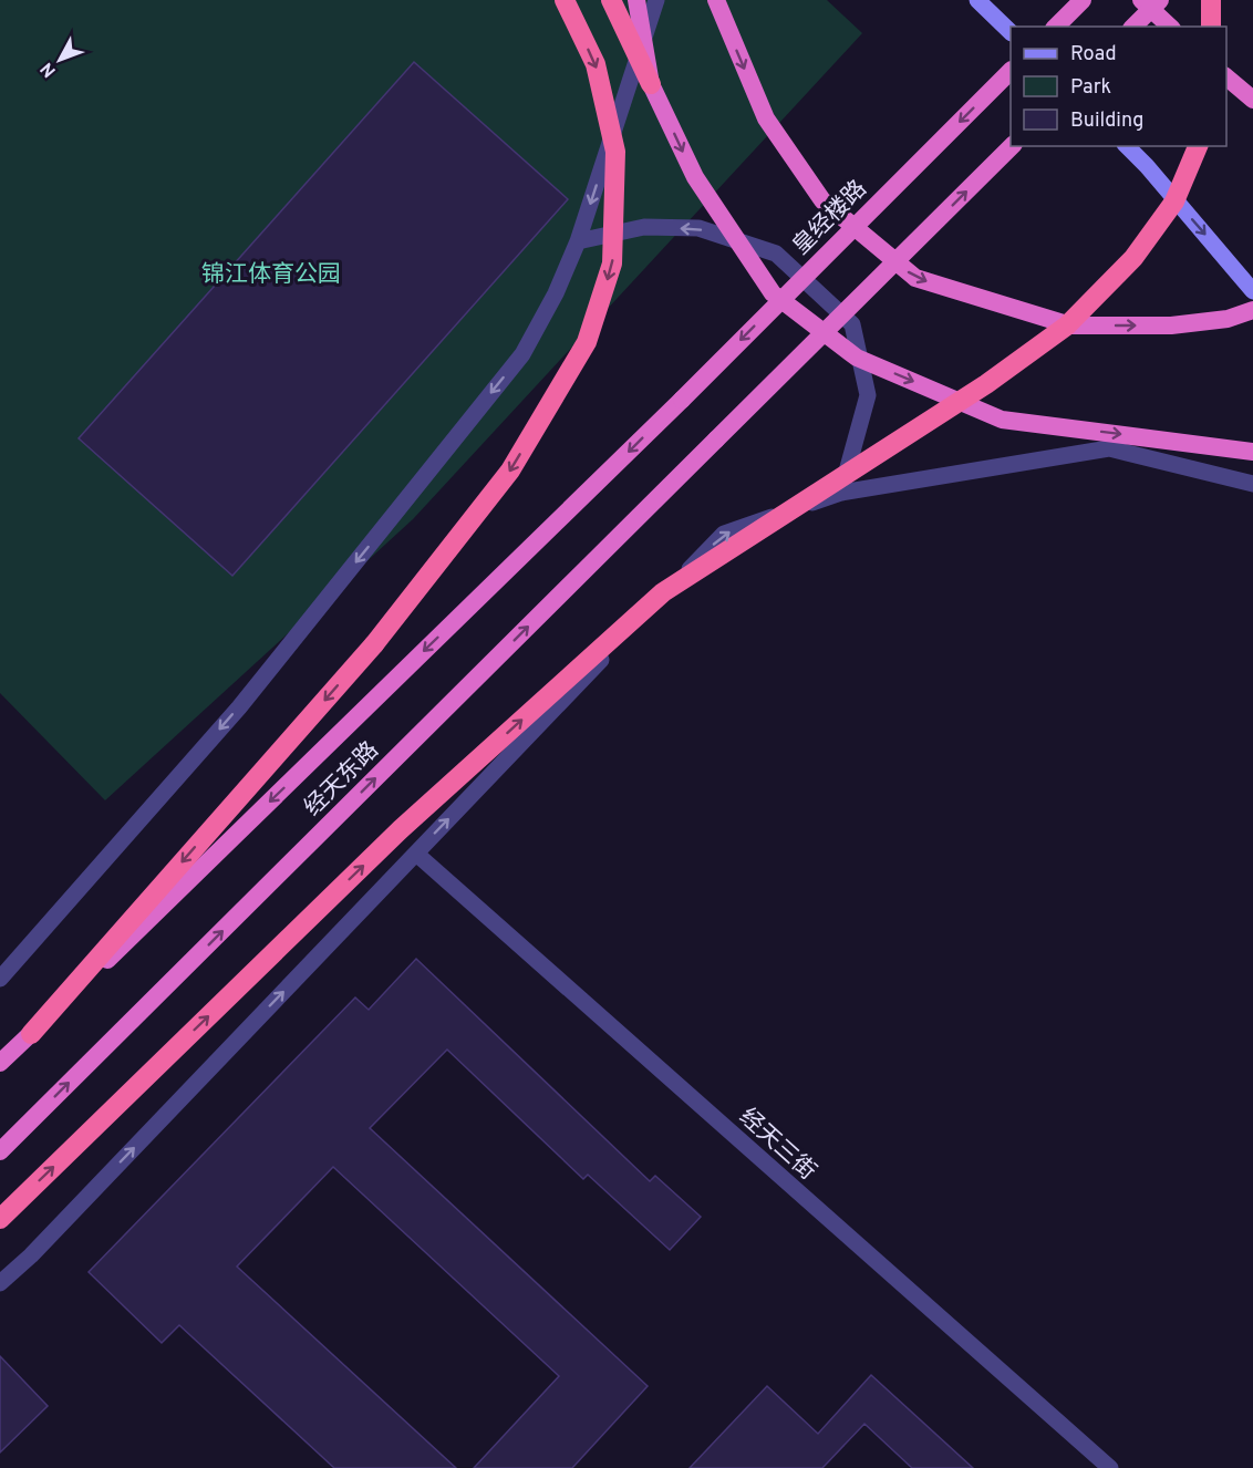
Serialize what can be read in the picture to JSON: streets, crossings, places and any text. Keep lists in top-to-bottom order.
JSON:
{
  "streets": {
    "highway": ["皇经楼路", "经天东路"],
    "street": ["经天三街"]
  },
  "crossings": [
    ["皇经楼路", "经天东路"]
  ],
  "one_way": ["皇经楼路"],
  "parks": ["锦江体育公园"],
  "legend": ["Road", "Park", "Building"],
  "north": "bottom left"
}
